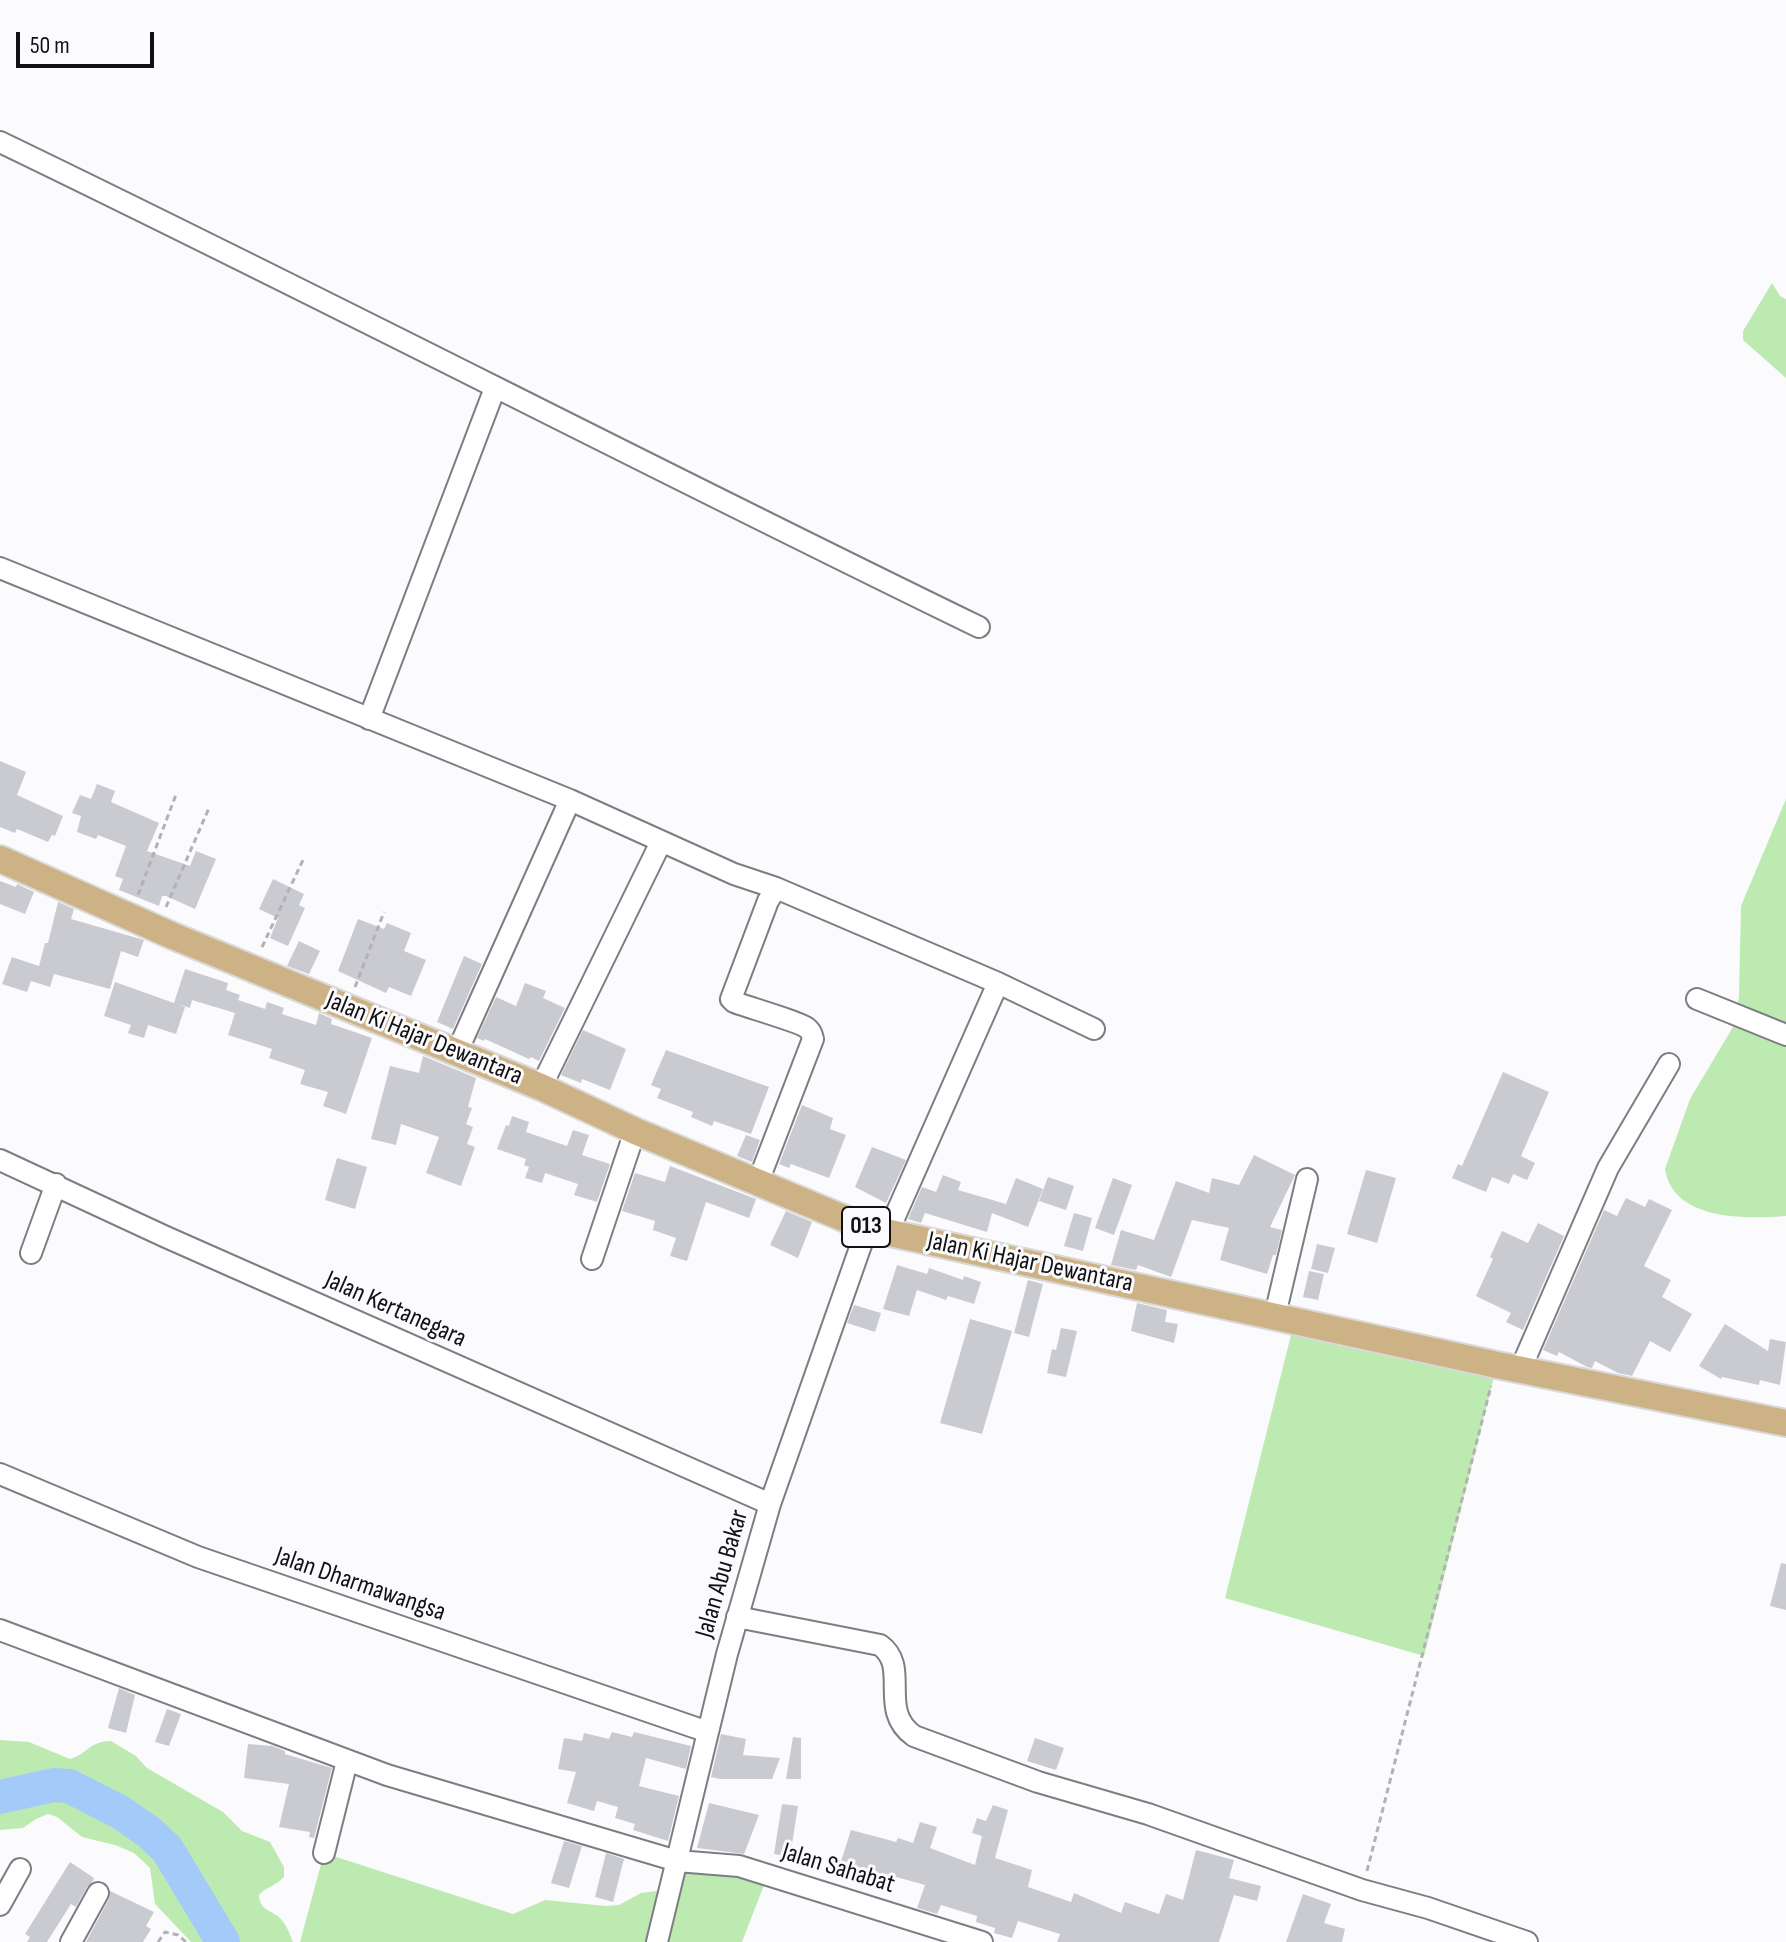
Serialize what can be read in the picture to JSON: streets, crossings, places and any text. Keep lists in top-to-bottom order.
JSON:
{
  "streets": {
    "main road": ["Jalan Ki Hajar Dewantara", "013"],
    "street": [
      "Jalan Kertanegara",
      "Jalan Abu Bakar",
      "Jalan Dharmawangsa",
      "Jalan Sahabat"
    ]
  },
  "crossings": [
    ["Jalan Ki Hajar Dewantara", "Jalan Abu Bakar"],
    ["Jalan Kertanegara", "Jalan Abu Bakar"],
    ["Jalan Abu Bakar", "Jalan Dharmawangsa"],
    ["Jalan Abu Bakar", "Jalan Sahabat"]
  ],
  "scale_bar": "50 m"
}
